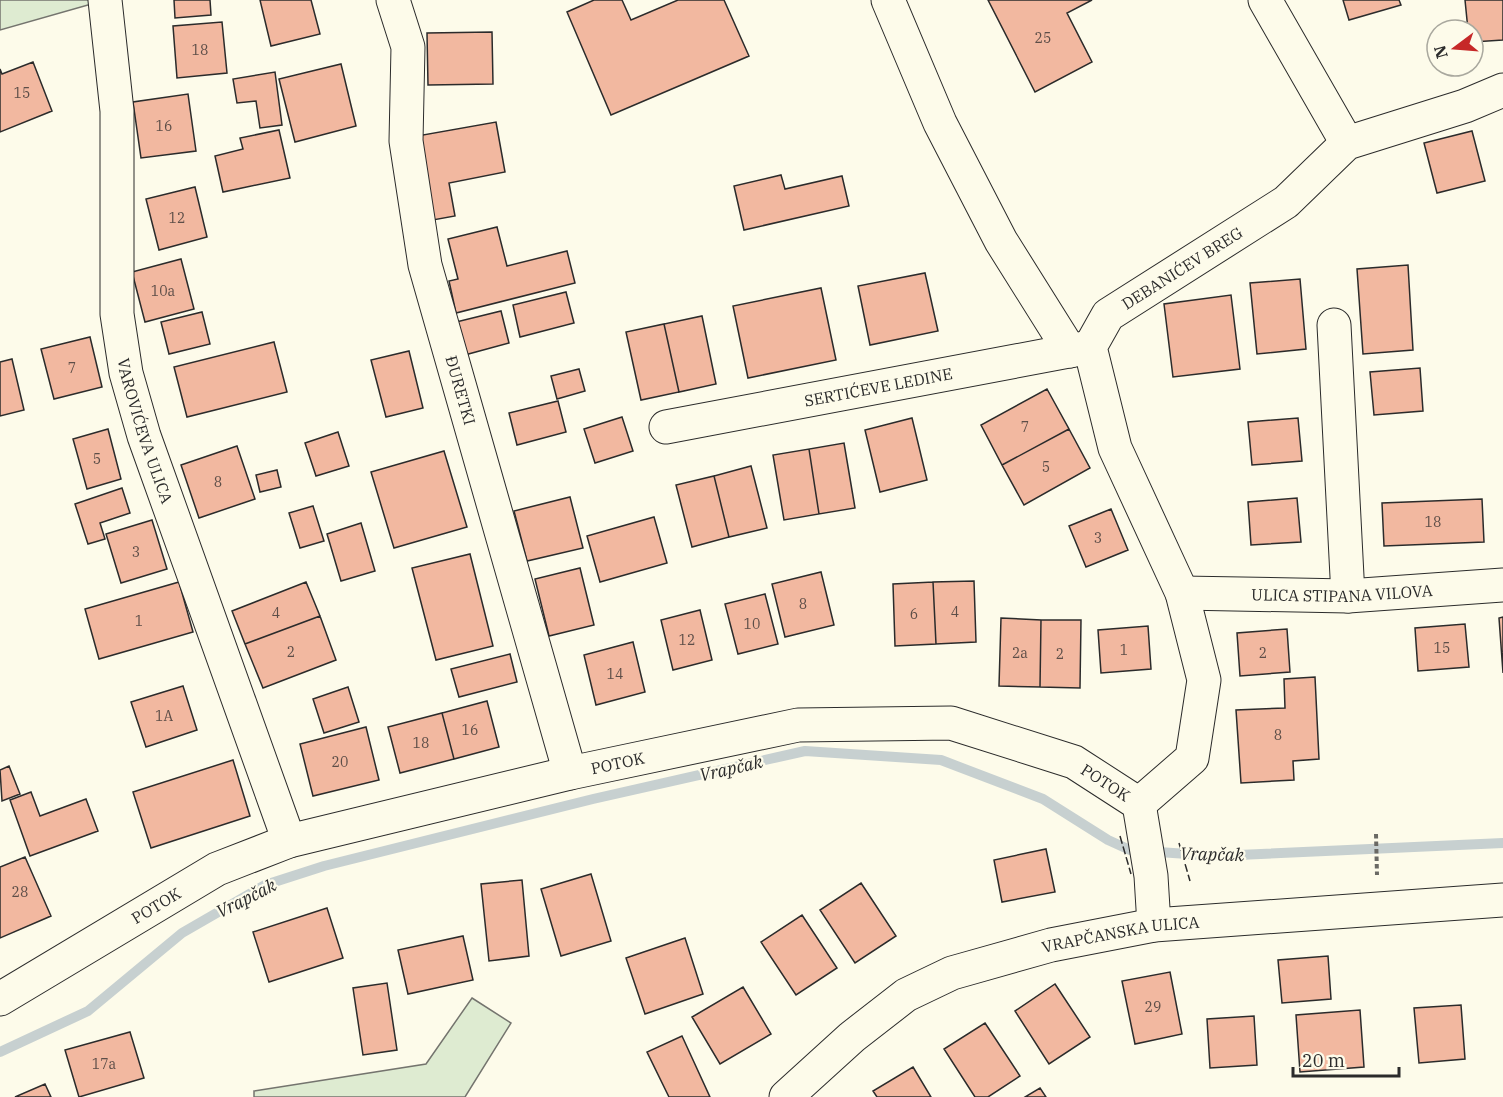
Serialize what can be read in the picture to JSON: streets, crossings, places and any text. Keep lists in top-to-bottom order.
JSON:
{
  "streets": {
    "street": [
      "DEBANIĆEV BREG",
      "SERTIĆEVE LEDINE",
      "ĐURETKI",
      "VAROVIĆEVA ULICA",
      "ULICA STIPANA VILOVA",
      "POTOK",
      "VRAPČANSKA ULICA"
    ]
  },
  "crossings": [
    ["DEBANIĆEV BREG", "SERTIĆEVE LEDINE"],
    ["ĐURETKI", "POTOK"],
    ["VAROVIĆEVA ULICA", "POTOK"],
    ["POTOK", "VRAPČANSKA ULICA"]
  ],
  "water": ["Vrapčak"],
  "house_numbers": [
    "25",
    "18",
    "15",
    "16",
    "12",
    "10a",
    "7",
    "7",
    "5",
    "5",
    "8",
    "18",
    "3",
    "3",
    "8",
    "4",
    "4",
    "6",
    "1",
    "10",
    "12",
    "15",
    "1",
    "2",
    "2a",
    "2",
    "2",
    "14",
    "1A",
    "16",
    "8",
    "18",
    "20",
    "28",
    "29",
    "17a"
  ],
  "scale_bar": "20 m",
  "north": "left"
}
